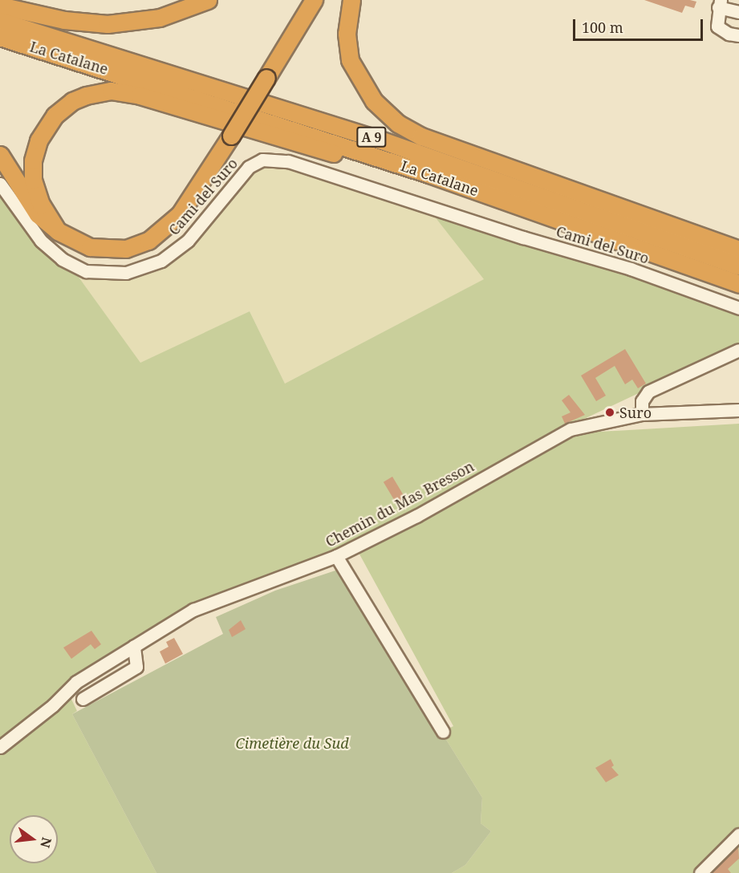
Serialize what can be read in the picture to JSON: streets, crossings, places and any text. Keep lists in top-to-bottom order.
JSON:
{
  "streets": {
    "highway": ["La Catalane", "A 9"],
    "street": ["Cami del Suro", "Chemin du Mas Bresson"]
  },
  "parks": ["Cimetière du Sud"],
  "places": ["Suro"],
  "scale_bar": "100 m",
  "north": "right"
}
